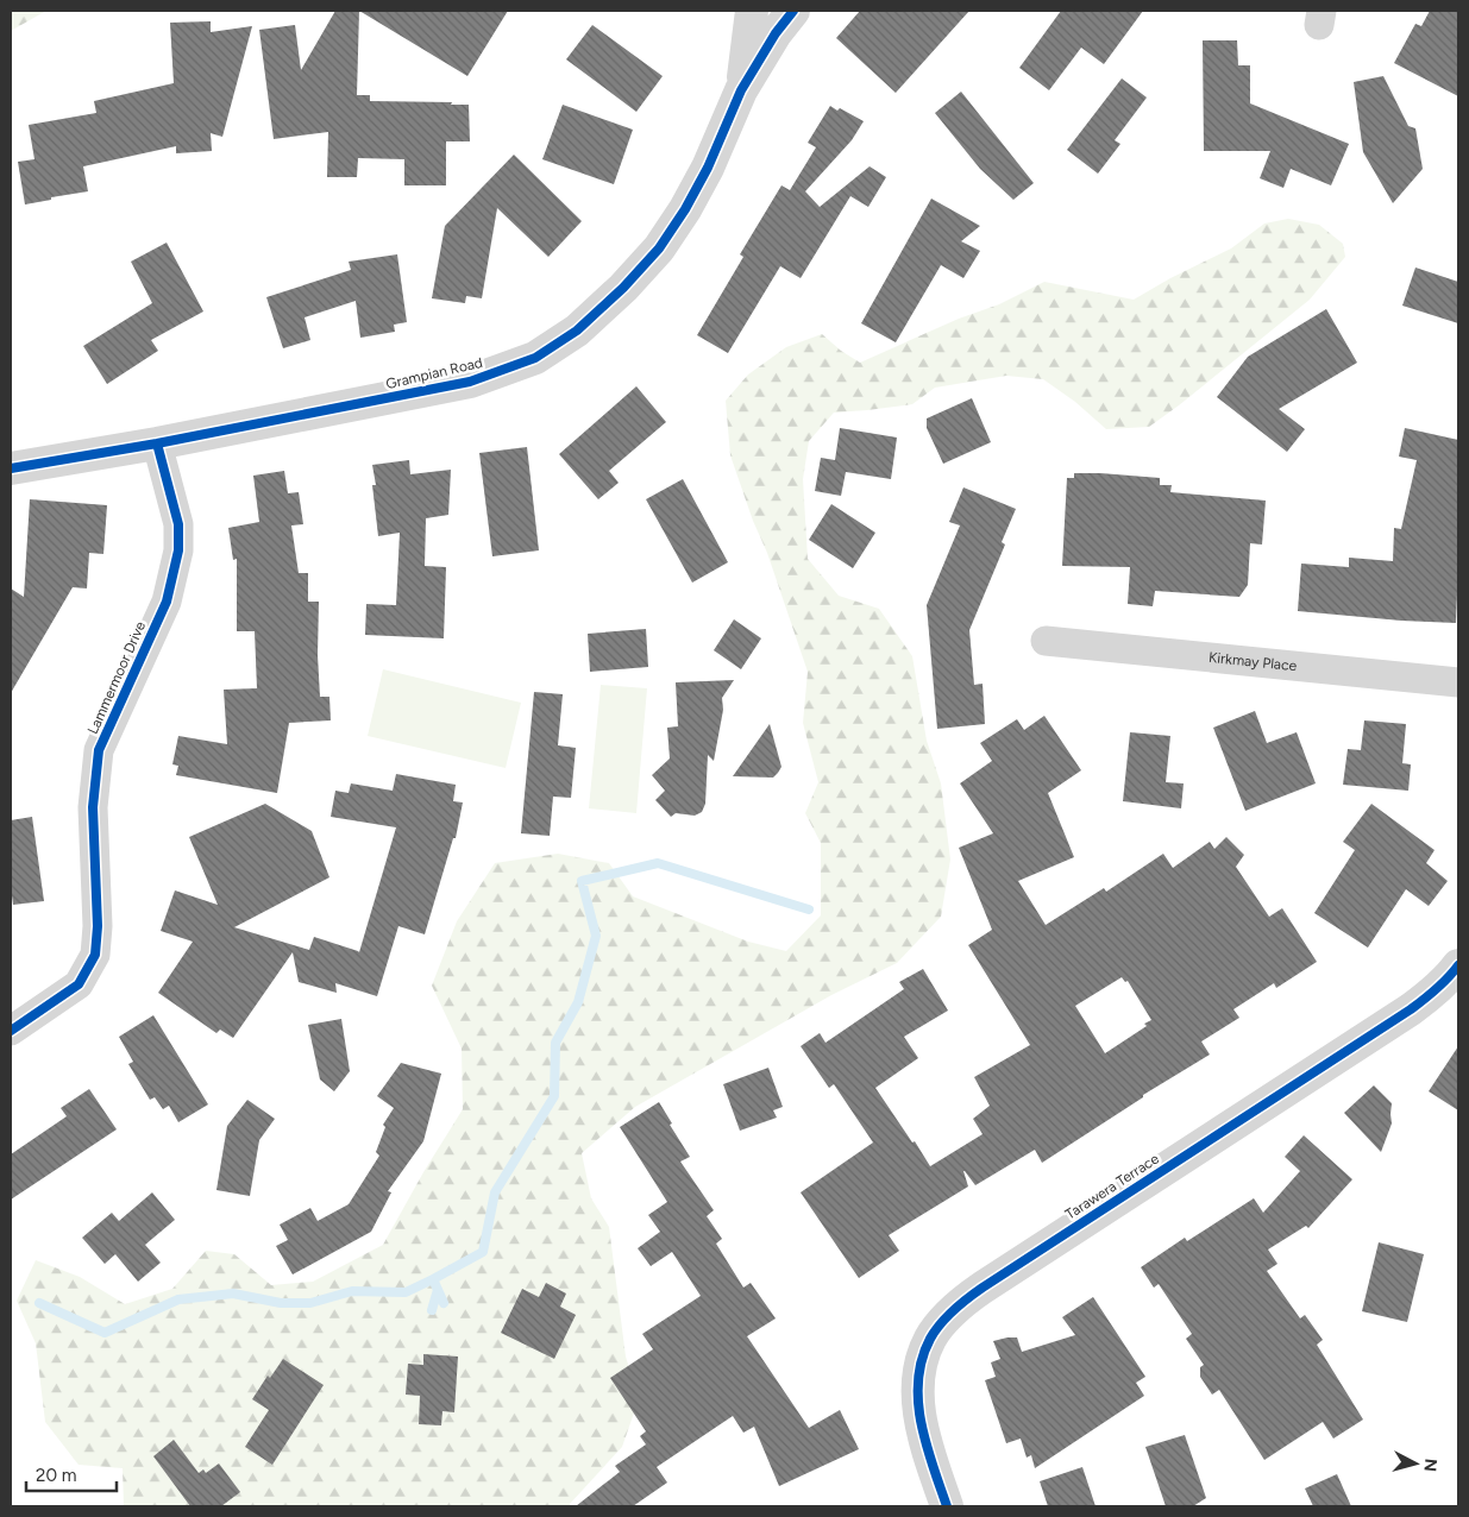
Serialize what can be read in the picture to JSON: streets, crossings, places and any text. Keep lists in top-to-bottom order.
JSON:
{
  "streets": {
    "street": [
      "Grampian Road",
      "Kirkmay Place",
      "Lammermoor Drive",
      "Tarawera Terrace"
    ]
  },
  "crossings": [
    ["Grampian Road", "Lammermoor Drive"]
  ],
  "scale_bar": "20 m",
  "north": "right"
}
